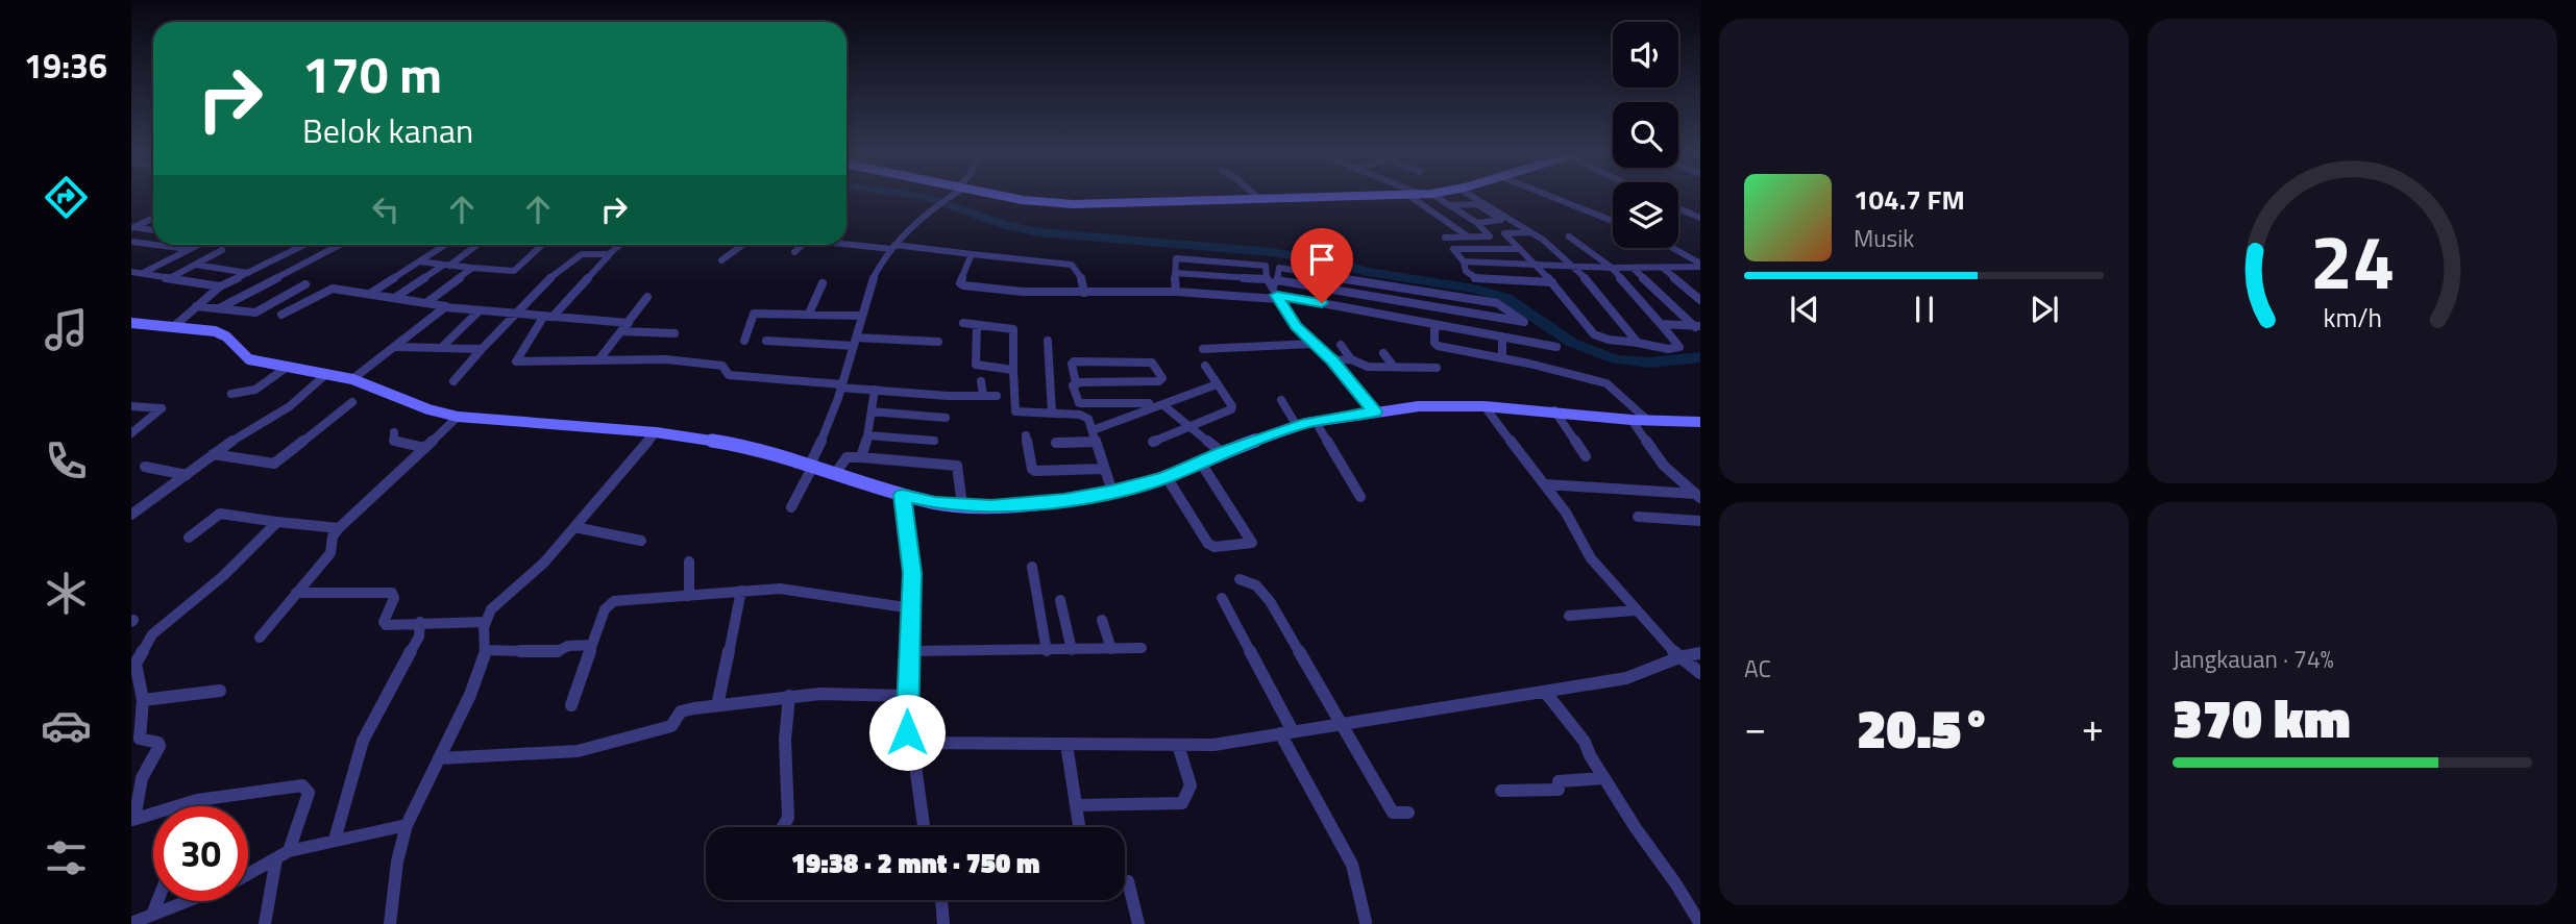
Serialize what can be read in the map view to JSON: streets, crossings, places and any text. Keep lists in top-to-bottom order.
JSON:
{
  "page": {
    "tabs": "19:36",
    "turn": ["170 m", "Belok kanan"],
    "song": ["104.7 FM", "Musik"],
    "tile": [
      "AC",
      ["Jangkauan · 74%", "370 km"]
    ],
    "heat": ["−", "20.5°", "+"],
    "limit": "30",
    "trip": "19:38 · 2 mnt · 750 m",
    "gauge": ["24", "km/h"]
  }
}
